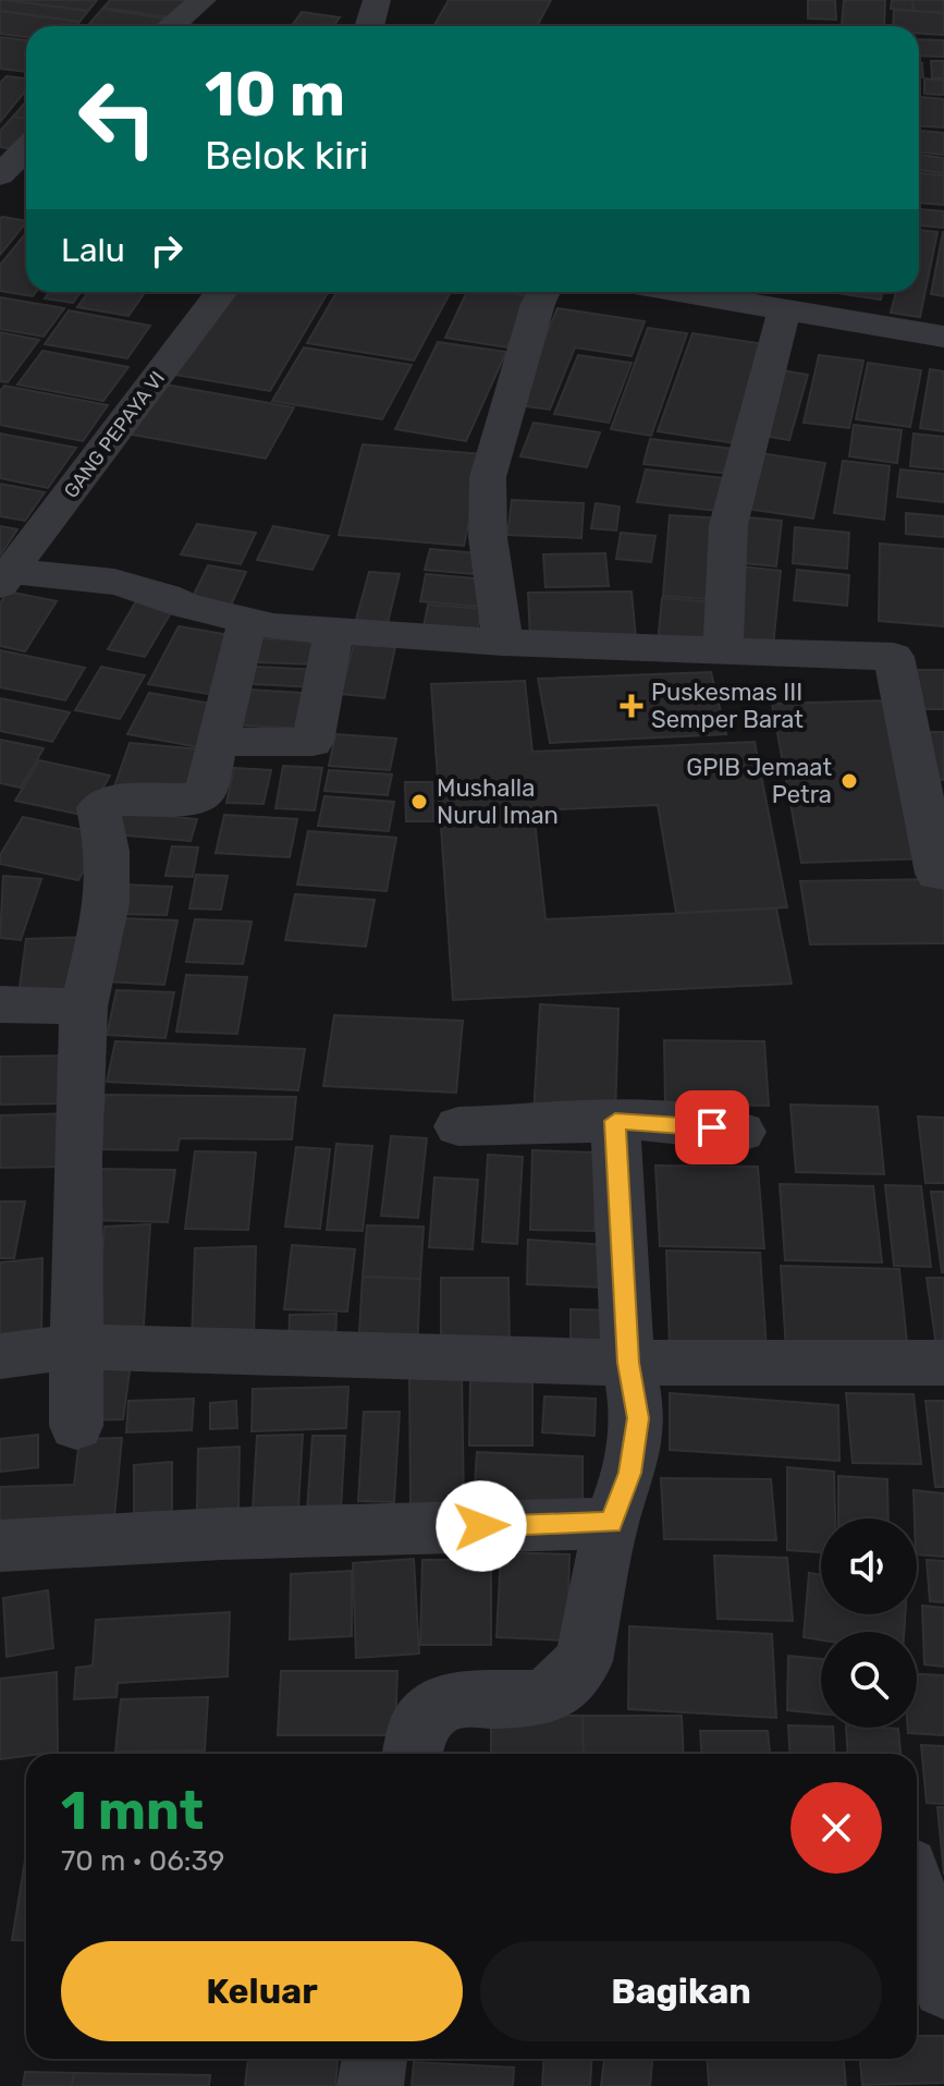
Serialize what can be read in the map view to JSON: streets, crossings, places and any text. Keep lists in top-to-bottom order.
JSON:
{
  "streets": {
    "street": ["GANG PEPAYA VI"]
  },
  "places": {
    "health": ["Puskesmas III Semper Barat"],
    "other": ["GPIB Jemaat Petra", "Mushalla Nurul Iman"]
  },
  "page": {
    "turn": ["10 m", "Belok kiri"],
    "then": "Lalu",
    "heading": ["1 mnt", "70 m · 06:39"],
    "buttons": ["Keluar", "Bagikan"]
  }
}
